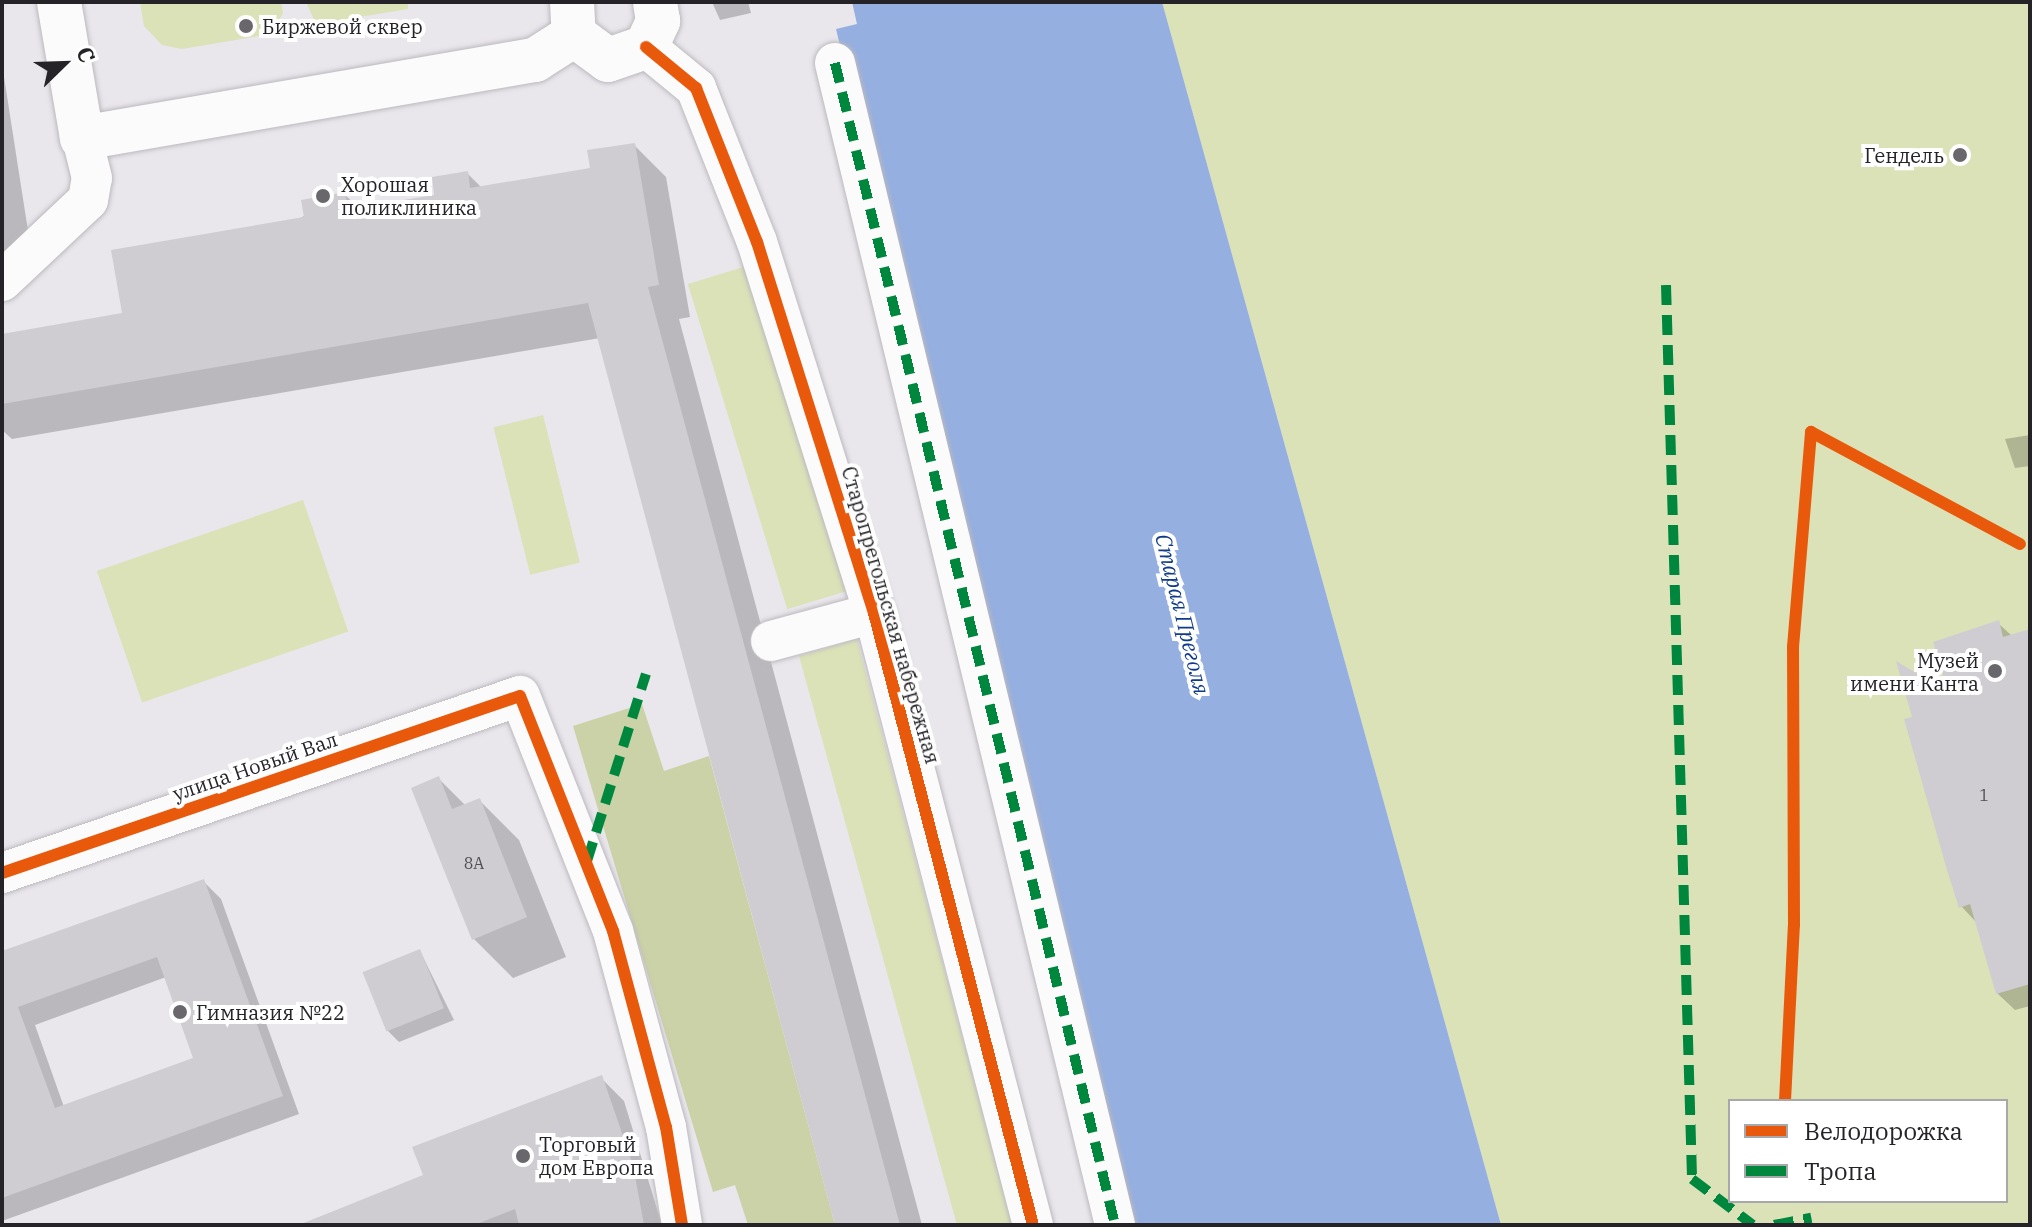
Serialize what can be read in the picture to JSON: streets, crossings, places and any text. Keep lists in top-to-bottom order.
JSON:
{
  "streets": {
    "street": ["Старопрегольская набережная", "улица Новый Вал"]
  },
  "water": ["Старая Преголя"],
  "places": [
    "Биржевой сквер",
    "Гендель",
    "Хорошая поликлиника",
    "Музей имени Канта",
    "Гимназия №22",
    "Торговый дом Европа"
  ],
  "house_numbers": ["1", "8А"],
  "legend": ["Велодорожка", "Тропа"],
  "north": "top right"
}
